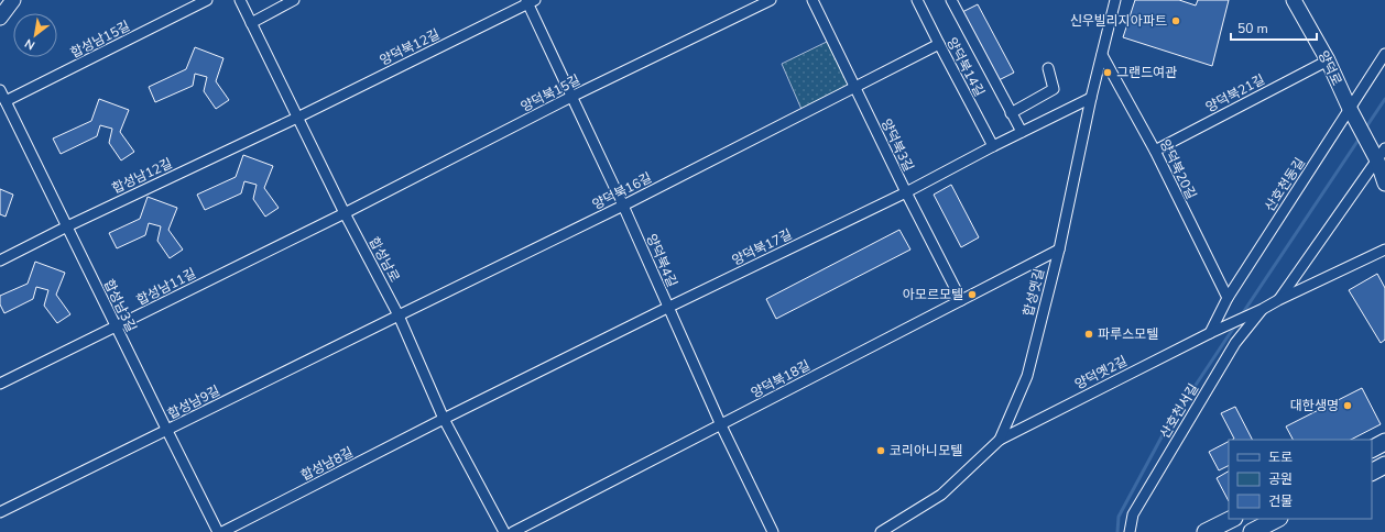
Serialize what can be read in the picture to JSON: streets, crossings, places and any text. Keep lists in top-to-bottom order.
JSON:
{
  "streets": {
    "main road": ["양덕로"],
    "street": [
      "합성남15길",
      "양덕북12길",
      "양덕북14길",
      "양덕북15길",
      "양덕북21길",
      "양덕북3길",
      "양덕북20길",
      "합성남12길",
      "산호천동길",
      "양덕북16길",
      "양덕북17길",
      "합성남로",
      "양덕북4길",
      "합성남11길",
      "합성옛길",
      "합성남3길",
      "양덕옛2길",
      "양덕북18길",
      "합성남9길",
      "산호천서길",
      "합성남8길"
    ]
  },
  "crossings": [
    ["합성남15길", "합성남3길"],
    ["양덕북12길", "합성남12길"],
    ["양덕북12길", "합성남로"],
    ["양덕북12길", "양덕북4길"],
    ["양덕북14길", "양덕북16길"],
    ["양덕북14길", "양덕북17길"],
    ["양덕로", "양덕북21길"],
    ["양덕로", "산호천동길"],
    ["양덕북15길", "합성남로"],
    ["양덕북15길", "양덕북4길"],
    ["양덕북15길", "합성남11길"],
    ["양덕북21길", "양덕북20길"],
    ["양덕북3길", "양덕북16길"],
    ["양덕북3길", "양덕북17길"],
    ["양덕북3길", "양덕북18길"],
    ["양덕북20길", "산호천동길"],
    ["양덕북20길", "합성옛길"],
    ["합성남12길", "합성남로"],
    ["합성남12길", "합성남3길"],
    ["산호천동길", "양덕옛2길"],
    ["양덕북16길", "합성남로"],
    ["양덕북16길", "양덕북4길"],
    ["양덕북16길", "합성남9길"],
    ["양덕북17길", "합성남로"],
    ["양덕북17길", "양덕북4길"],
    ["양덕북17길", "합성옛길"],
    ["양덕북17길", "합성남8길"],
    ["합성남로", "합성남11길"],
    ["합성남로", "합성남9길"],
    ["합성남로", "합성남8길"],
    ["양덕북4길", "양덕북18길"],
    ["합성남11길", "합성남3길"],
    ["합성옛길", "양덕옛2길"],
    ["합성옛길", "양덕북18길"],
    ["합성남3길", "합성남9길"],
    ["양덕옛2길", "산호천서길"]
  ],
  "places": [
    "신우빌리지아파트",
    "그랜드여관",
    "아모르모텔",
    "파루스모텔",
    "대한생명",
    "코리아니모텔"
  ],
  "legend": ["도로", "공원", "건물"],
  "scale_bar": "50 m",
  "north": "bottom left"
}
